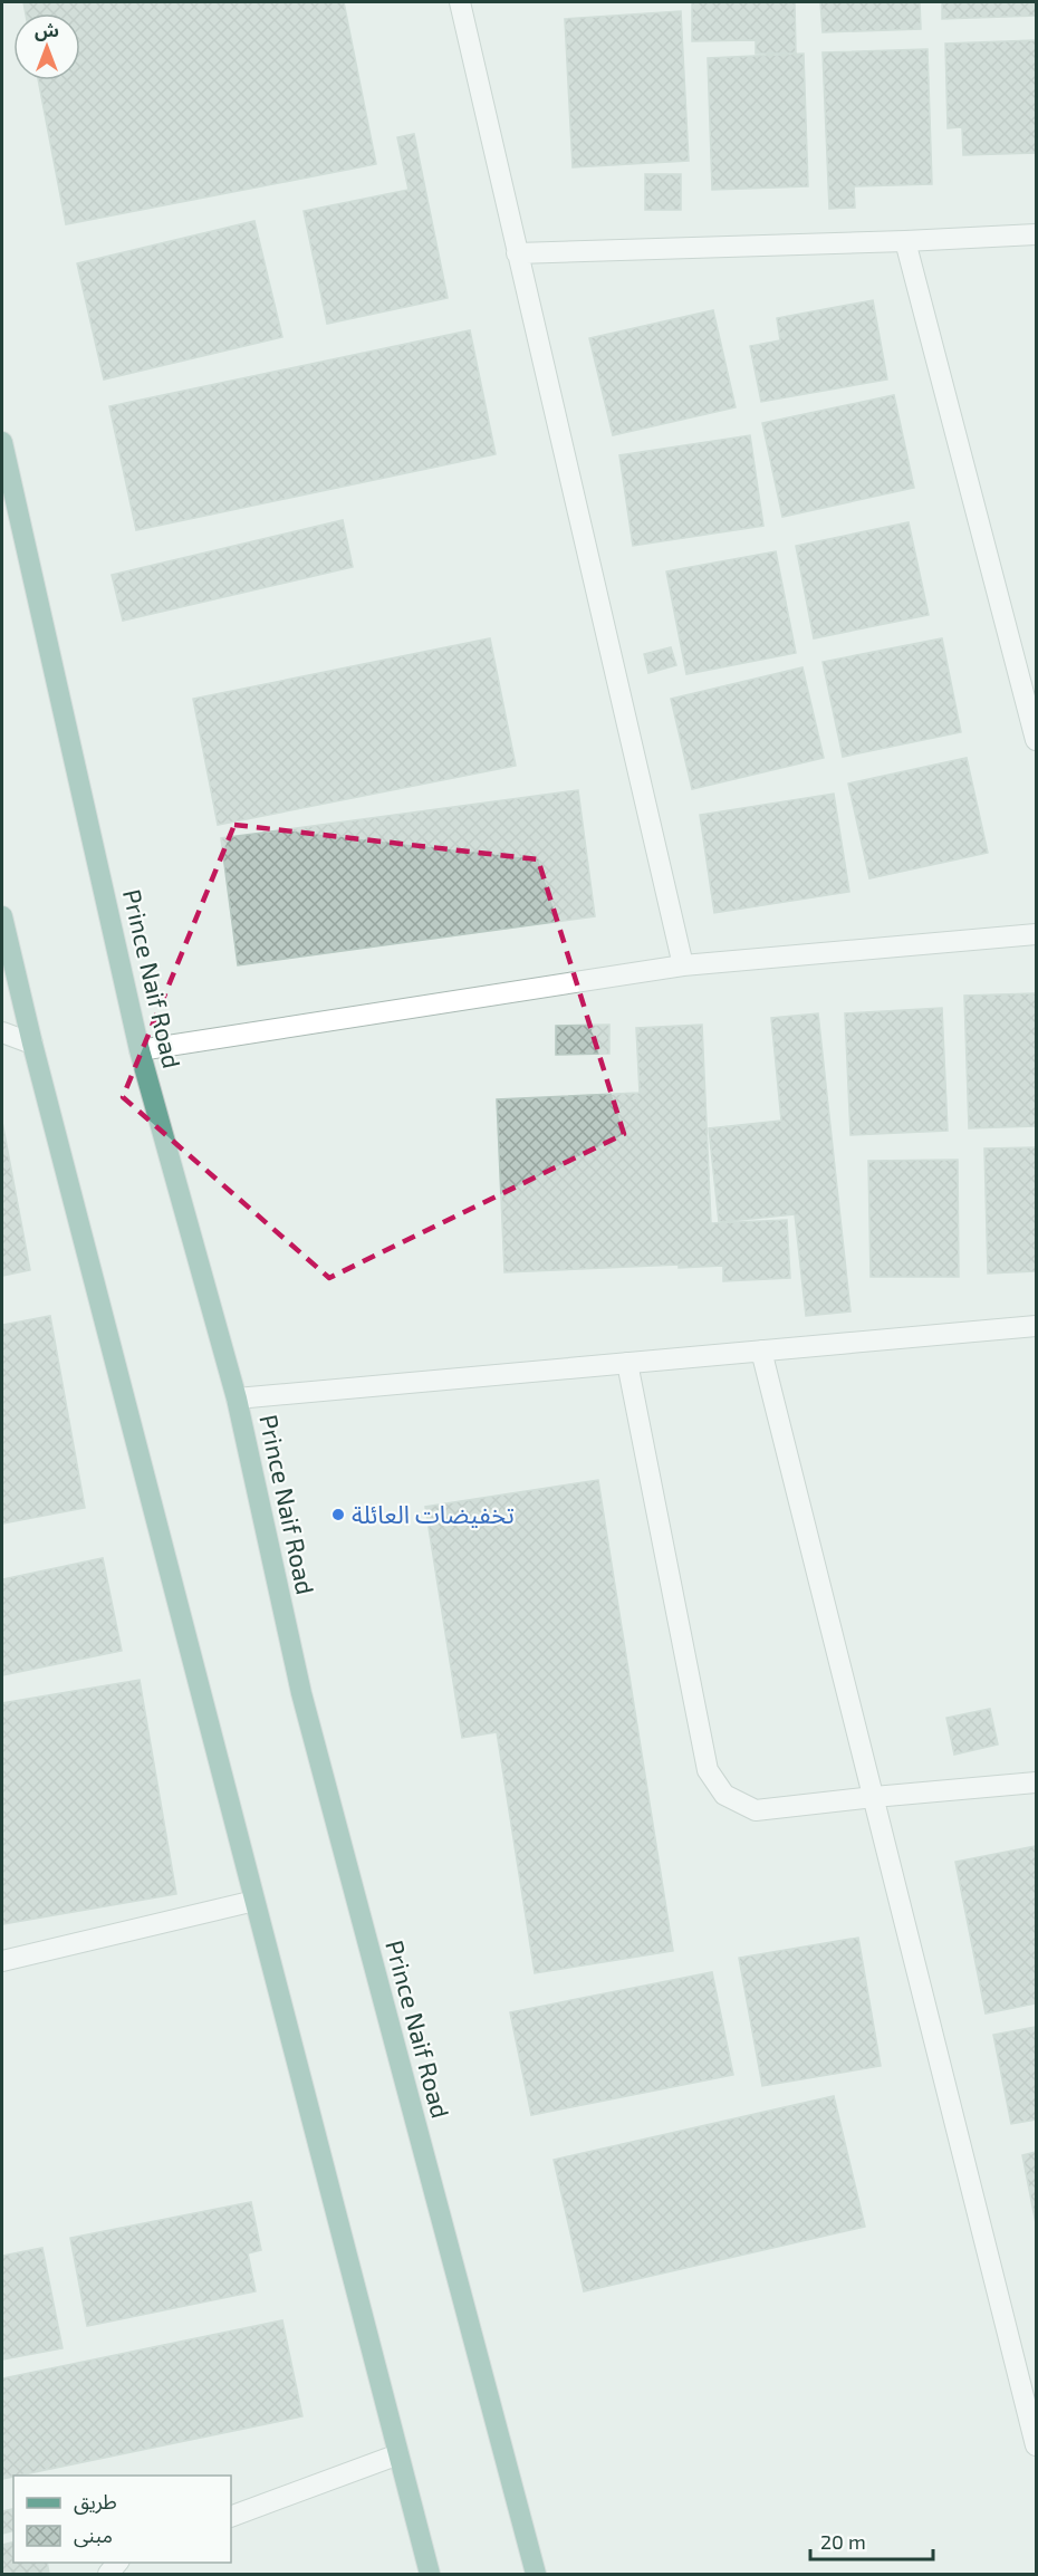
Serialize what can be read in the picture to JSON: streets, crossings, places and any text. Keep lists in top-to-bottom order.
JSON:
{
  "streets": {
    "main road": ["Prince Naif Road"]
  },
  "places": ["تخفيضات العائلة"],
  "legend": ["طريق", "مبنى"],
  "scale_bar": "20 m",
  "north": "top"
}
